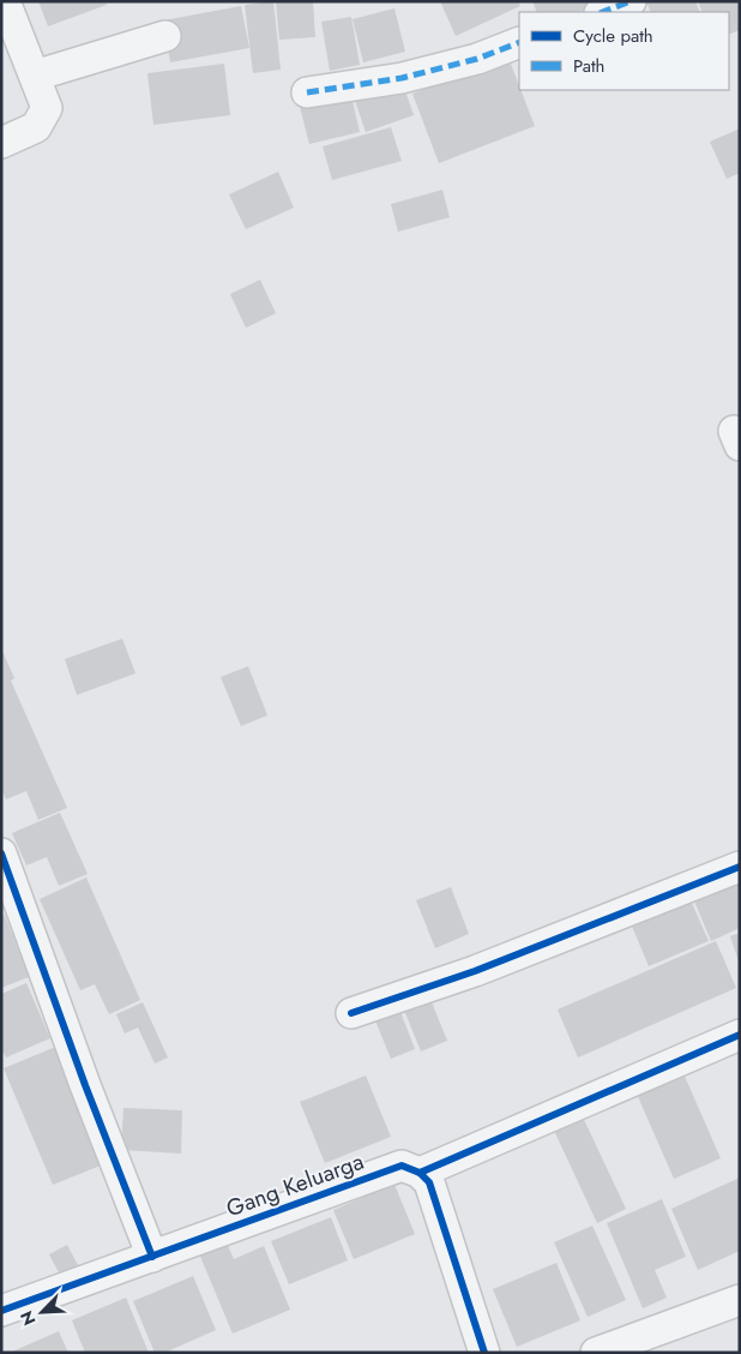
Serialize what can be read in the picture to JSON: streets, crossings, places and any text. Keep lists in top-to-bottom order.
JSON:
{
  "streets": {
    "street": ["Gang Keluarga"]
  },
  "legend": ["Cycle path", "Path"],
  "north": "bottom left"
}
